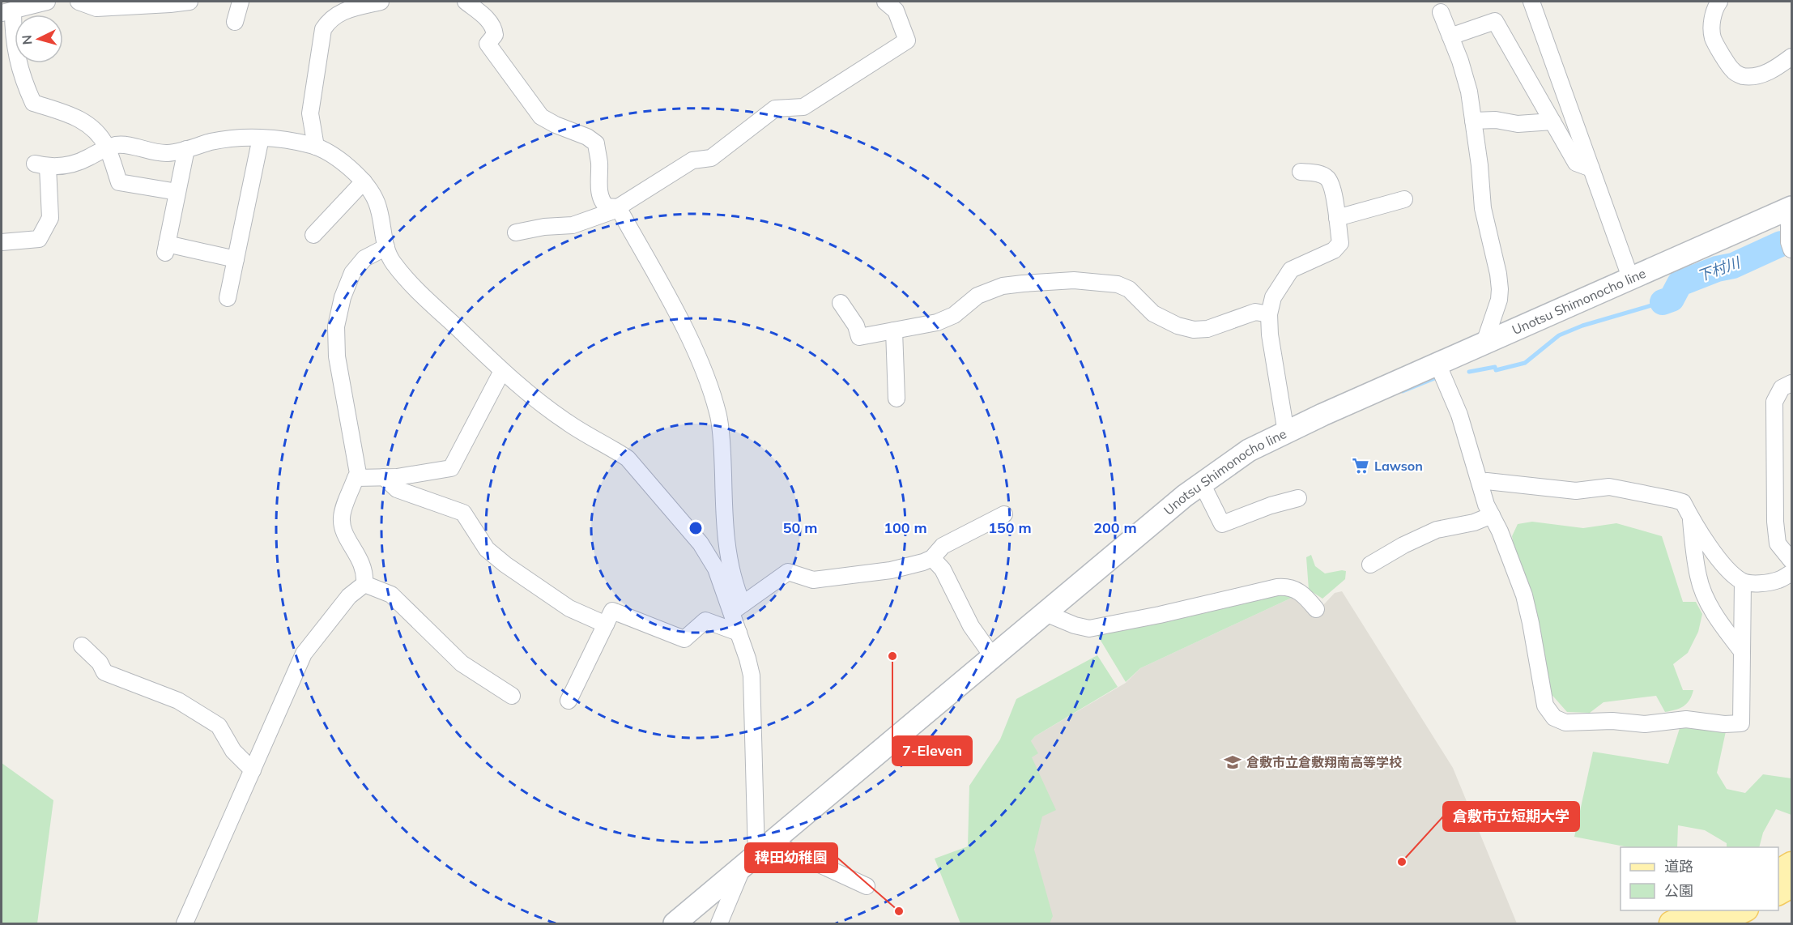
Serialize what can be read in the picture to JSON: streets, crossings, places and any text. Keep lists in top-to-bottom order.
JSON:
{
  "streets": {
    "main road": ["Unotsu Shimonocho line"]
  },
  "water": ["下村川"],
  "places": {
    "supermarket": ["Lawson"],
    "other": ["7-Eleven", "倉敷市立短期大学", "稗田幼稚園"],
    "school or university": ["倉敷市立倉敷翔南高等学校"]
  },
  "legend": ["道路", "公園"],
  "north": "left",
  "rings": [
    "50 m",
    "100 m",
    "150 m",
    "200 m"
  ]
}
